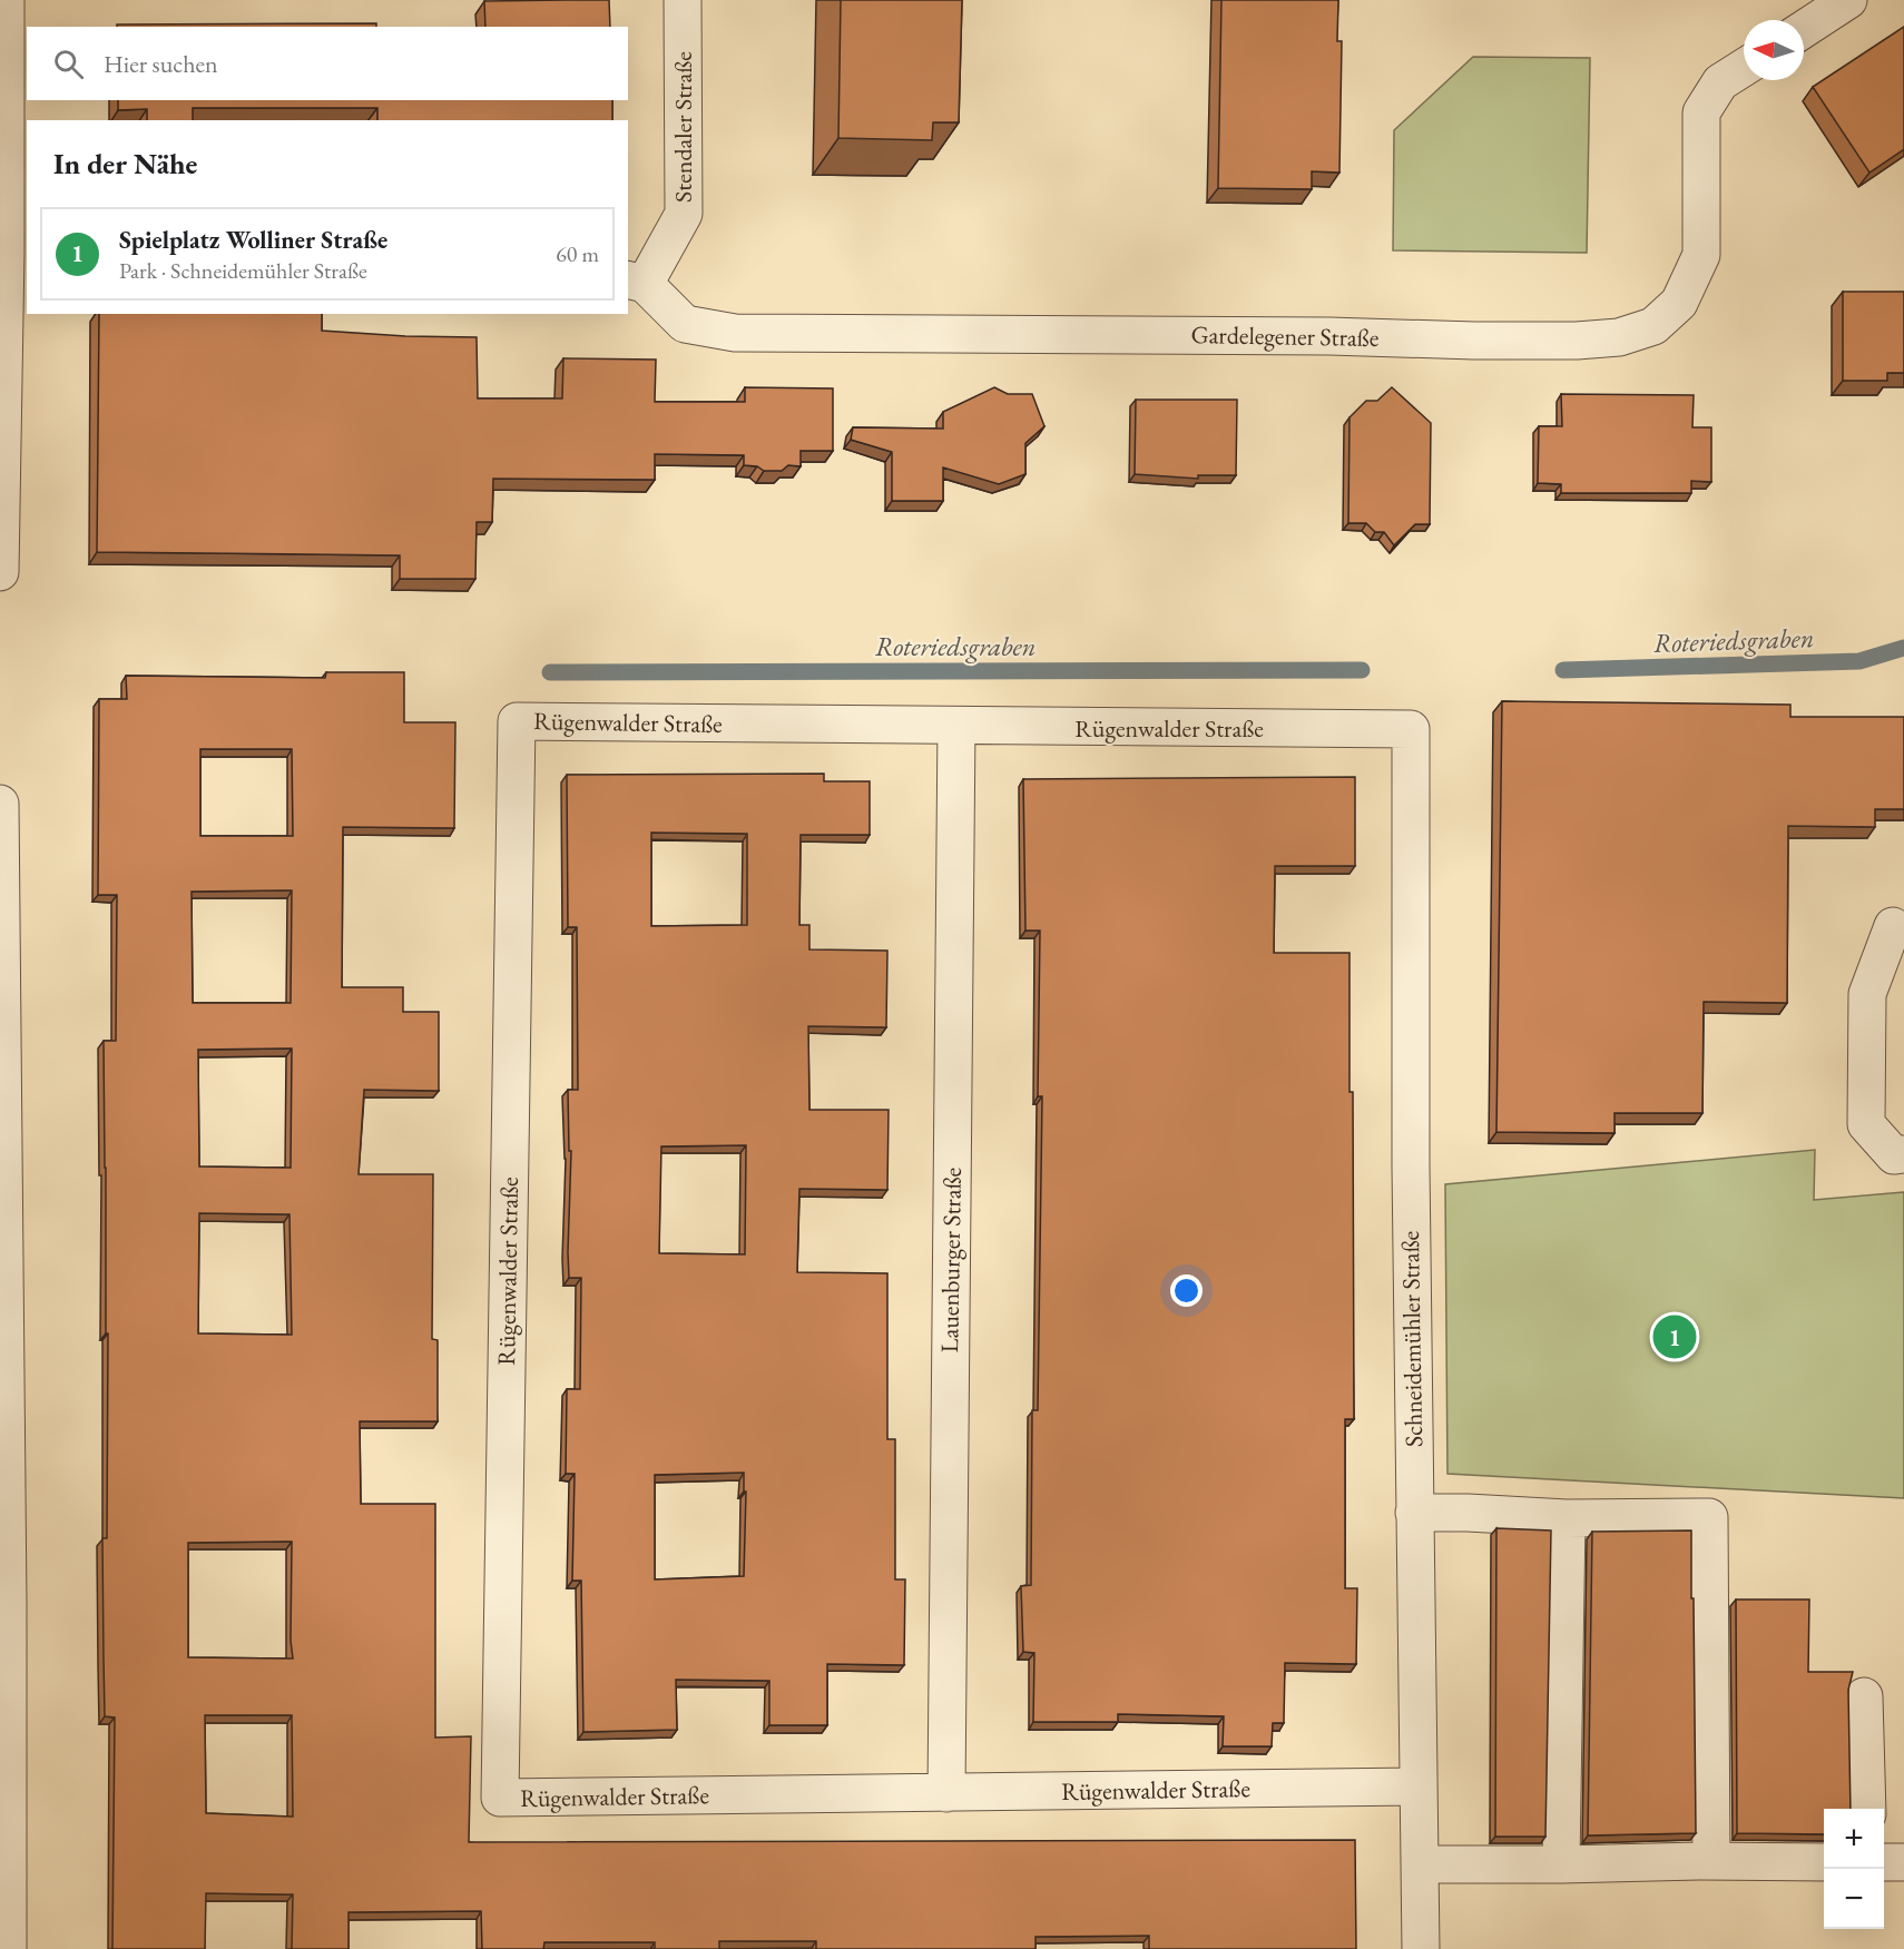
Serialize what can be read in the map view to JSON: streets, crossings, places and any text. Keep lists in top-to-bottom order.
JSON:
{
  "streets": {
    "street": [
      "Stendaler Straße",
      "Gardelegener Straße",
      "Rügenwalder Straße",
      "Lauenburger Straße",
      "Schneidemühler Straße"
    ]
  },
  "crossings": [
    ["Stendaler Straße", "Gardelegener Straße"],
    ["Rügenwalder Straße", "Lauenburger Straße"],
    ["Rügenwalder Straße", "Schneidemühler Straße"]
  ],
  "water": ["Roteriedsgraben"],
  "north": "left",
  "page": {
    "search": "Hier suchen",
    "heading": "In der Nähe",
    "list": [
      {
        "mark": "1",
        "name": "Spielplatz Wolliner Straße",
        "note": "Park · Schneidemühler Straße",
        "value": "60 m"
      }
    ],
    "pins": "1",
    "map_buttons": ["+", "−"]
  }
}
